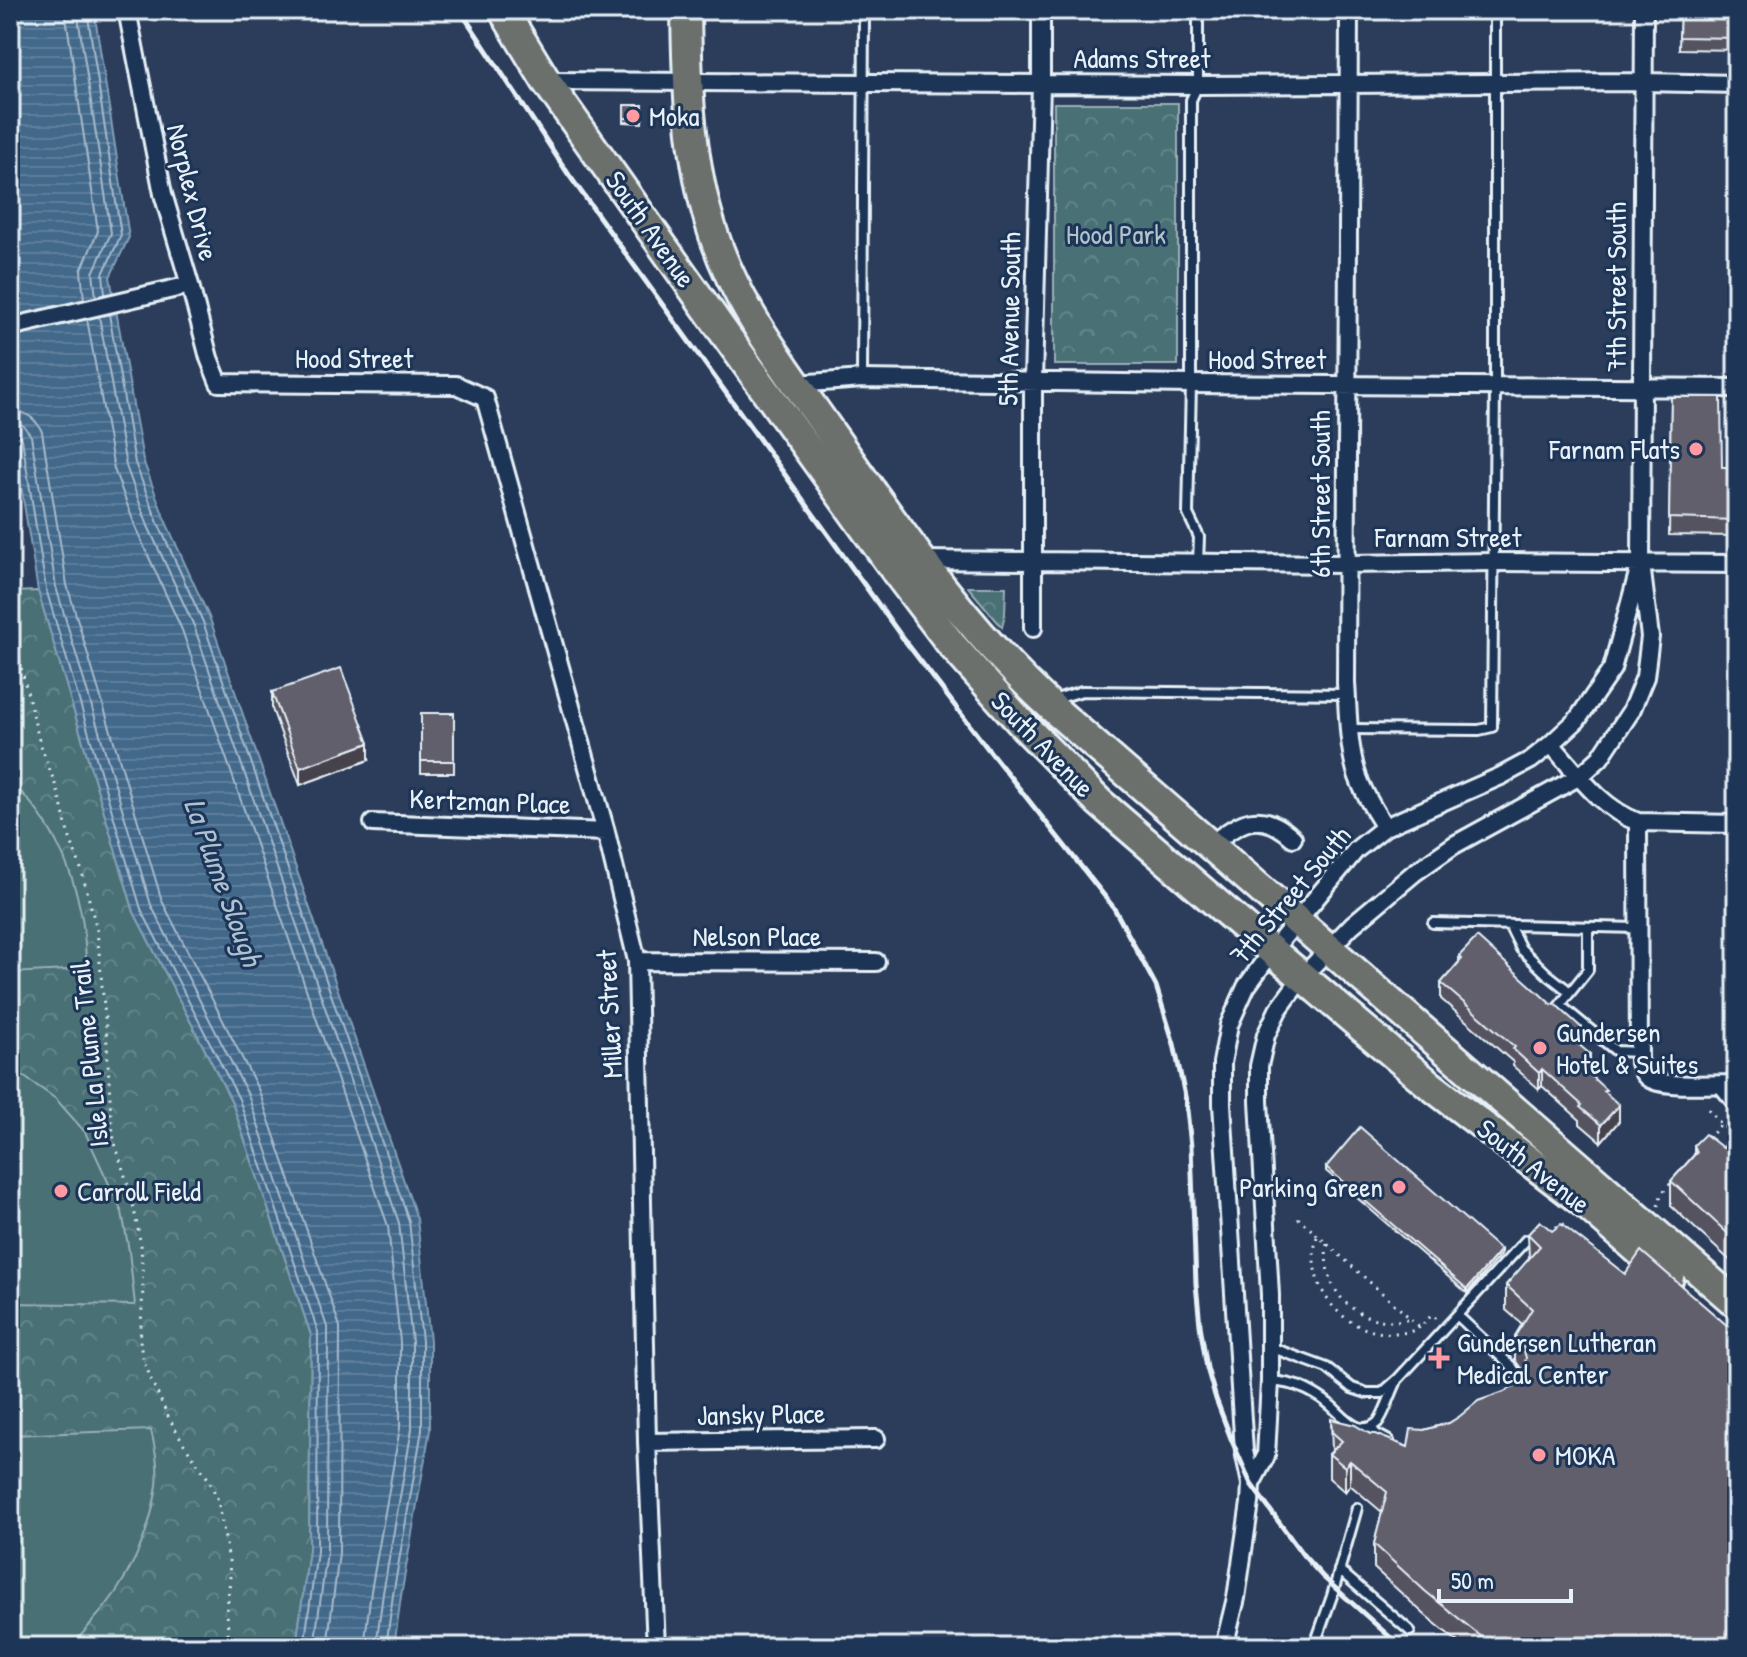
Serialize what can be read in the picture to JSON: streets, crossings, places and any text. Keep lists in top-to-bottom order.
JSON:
{
  "streets": {
    "highway": ["South Avenue"],
    "street": [
      "Adams Street",
      "Norplex Drive",
      "7th Street South",
      "5th Avenue South",
      "Hood Street",
      "6th Street South",
      "Farnam Street",
      "Kertzman Place",
      "Nelson Place",
      "Miller Street",
      "Jansky Place"
    ],
    "path": ["Isle La Plume Trail"]
  },
  "crossings": [
    ["Adams Street", "South Avenue"],
    ["Adams Street", "7th Street South"],
    ["Adams Street", "5th Avenue South"],
    ["Adams Street", "6th Street South"],
    ["Norplex Drive", "Hood Street"],
    ["South Avenue", "7th Street South"],
    ["South Avenue", "Hood Street"],
    ["South Avenue", "Farnam Street"],
    ["7th Street South", "Hood Street"],
    ["7th Street South", "6th Street South"],
    ["7th Street South", "Farnam Street"],
    ["5th Avenue South", "Hood Street"],
    ["5th Avenue South", "Farnam Street"],
    ["Hood Street", "6th Street South"],
    ["Hood Street", "Miller Street"],
    ["6th Street South", "Farnam Street"],
    ["Kertzman Place", "Miller Street"],
    ["Nelson Place", "Miller Street"],
    ["Miller Street", "Jansky Place"]
  ],
  "water": ["La Plume Slough"],
  "parks": ["Hood Park"],
  "places": {
    "other": [
      "Moka",
      "Farnam Flats",
      "Gundersen Hotel & Suites",
      "Parking Green",
      "Carroll Field",
      "MOKA"
    ],
    "health": ["Gundersen Lutheran Medical Center"]
  },
  "scale_bar": "50 m"
}
